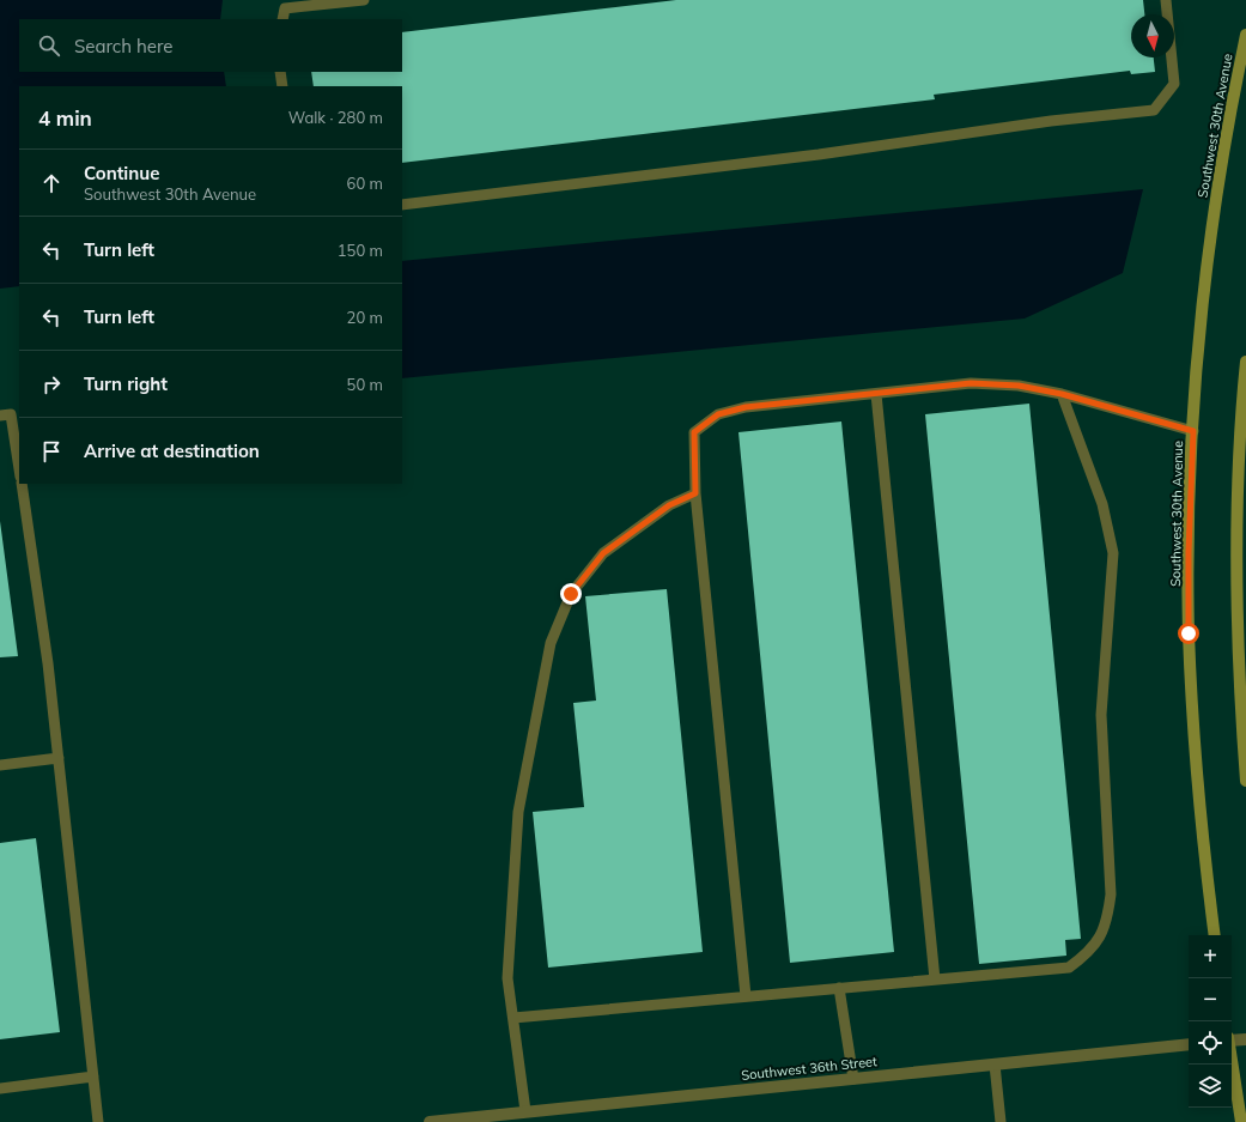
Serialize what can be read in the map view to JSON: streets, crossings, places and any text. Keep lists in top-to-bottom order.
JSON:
{
  "streets": {
    "main road": ["Southwest 30th Avenue"],
    "street": ["Southwest 36th Street"]
  },
  "north": "bottom",
  "page": {
    "search": "Search here",
    "heading": ["4 min", "Walk · 280 m"],
    "list": [
      ["Continue", "Southwest 30th Avenue", "60 m"],
      ["Turn left", "150 m"],
      ["Turn left", "20 m"],
      ["Turn right", "50 m"],
      "Arrive at destination"
    ],
    "map_buttons": ["+", "−"]
  }
}
